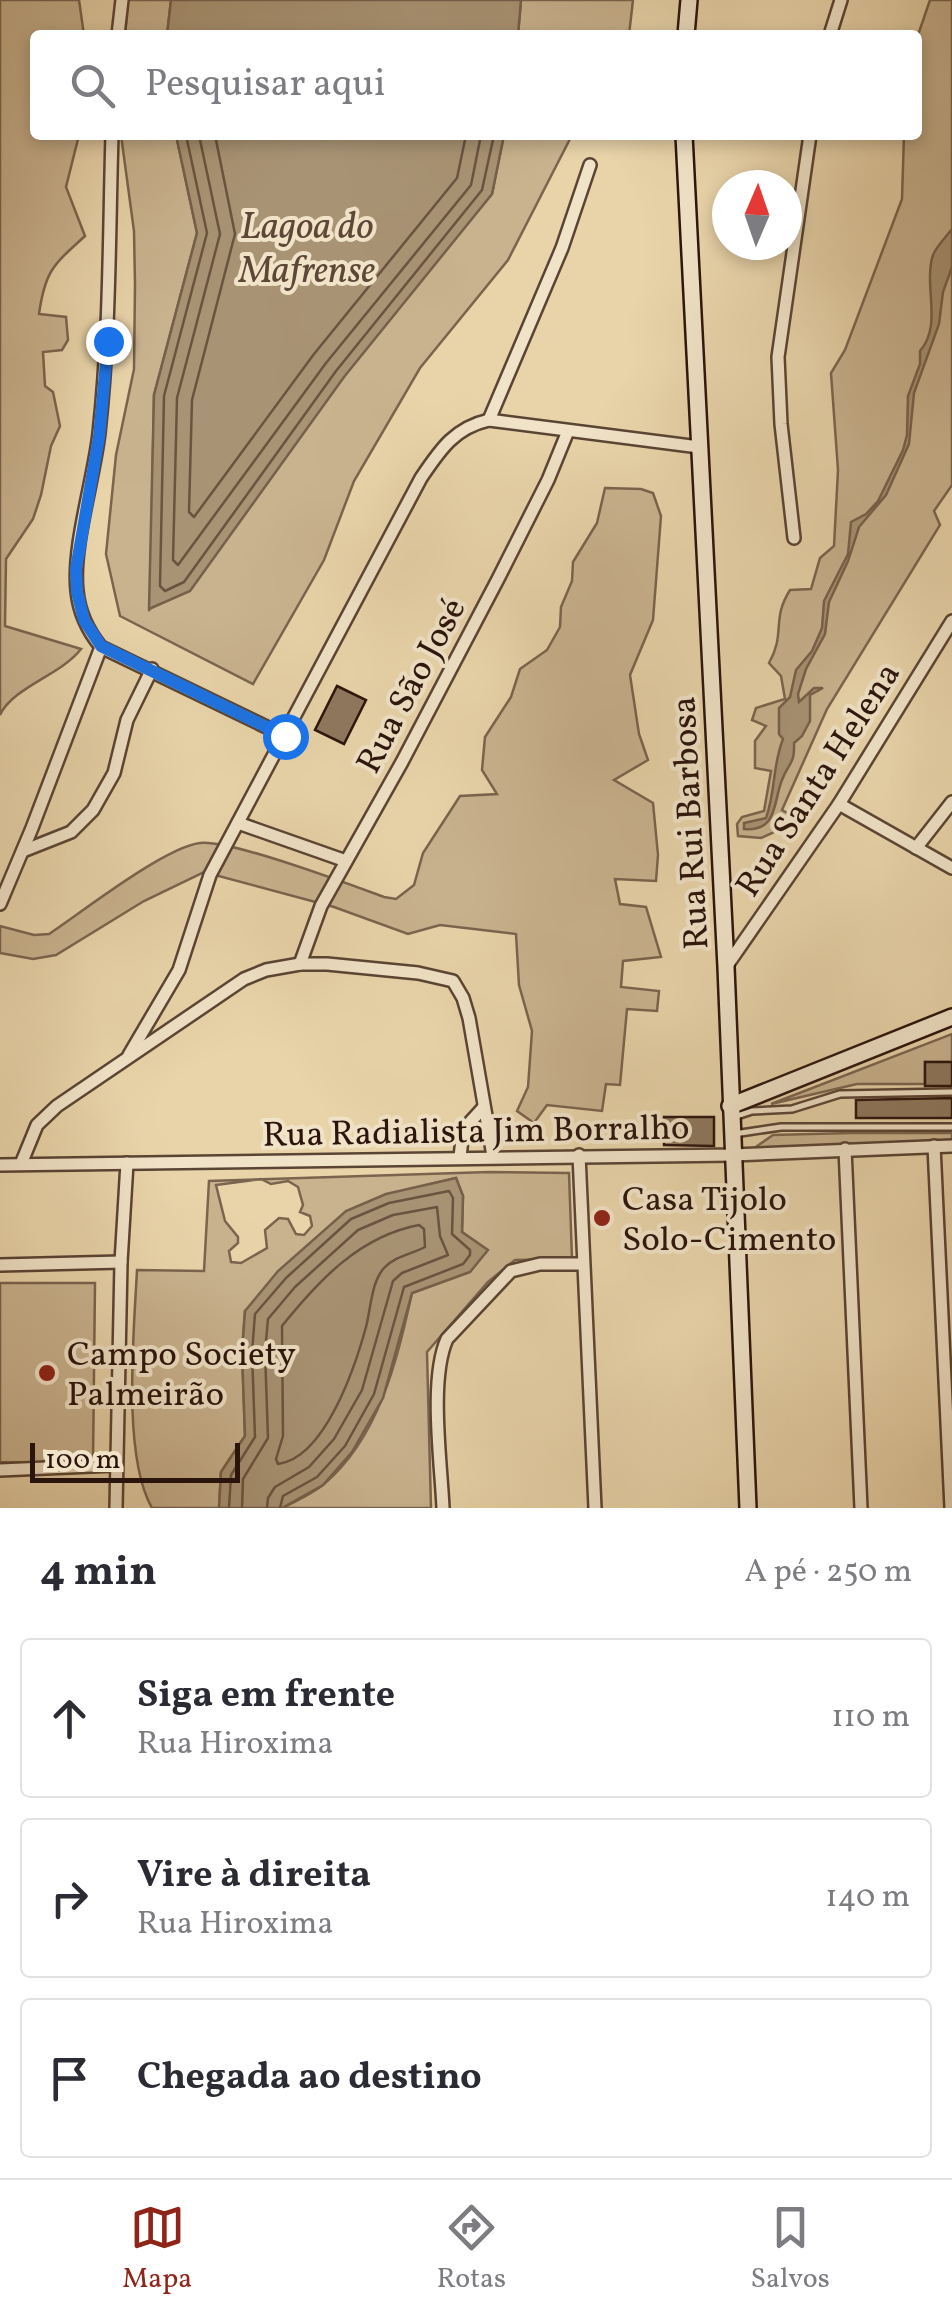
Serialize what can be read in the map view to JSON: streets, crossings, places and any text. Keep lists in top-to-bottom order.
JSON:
{
  "streets": {
    "street": [
      "Rua São José",
      "Rua Santa Helena",
      "Rua Rui Barbosa",
      "Rua Radialista Jim Borralho"
    ]
  },
  "crossings": [
    ["Rua Santa Helena", "Rua Rui Barbosa"],
    ["Rua Rui Barbosa", "Rua Radialista Jim Borralho"]
  ],
  "water": ["Lagoa do Mafrense"],
  "places": ["Casa Tijolo Solo-Cimento", "Campo Society Palmeirão"],
  "scale_bar": "100 m",
  "north": "top",
  "page": {
    "search": "Pesquisar aqui",
    "scale": "100 m",
    "heading": ["4 min", "A pé · 250 m"],
    "list": [
      ["Siga em frente", "Rua Hiroxima", "110 m"],
      ["Vire à direita", "Rua Hiroxima", "140 m"],
      "Chegada ao destino"
    ],
    "nav": ["Mapa", "Rotas", "Salvos"]
  }
}
